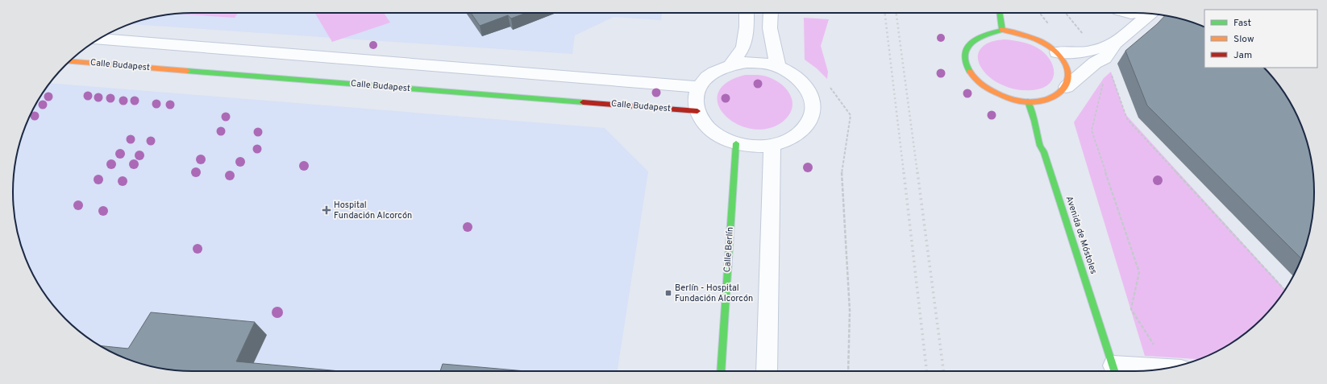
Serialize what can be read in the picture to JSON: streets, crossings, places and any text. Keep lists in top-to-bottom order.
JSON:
{
  "streets": {
    "street": ["Calle Budapest", "Avenida de Móstoles", "Calle Berlín"]
  },
  "crossings": [
    ["Calle Budapest", "Calle Berlín"]
  ],
  "places": {
    "health": ["Hospital Fundación Alcorcón"],
    "transit": ["Berlín - Hospital Fundación Alcorcón"]
  },
  "legend": ["Fast", "Slow", "Jam"]
}
